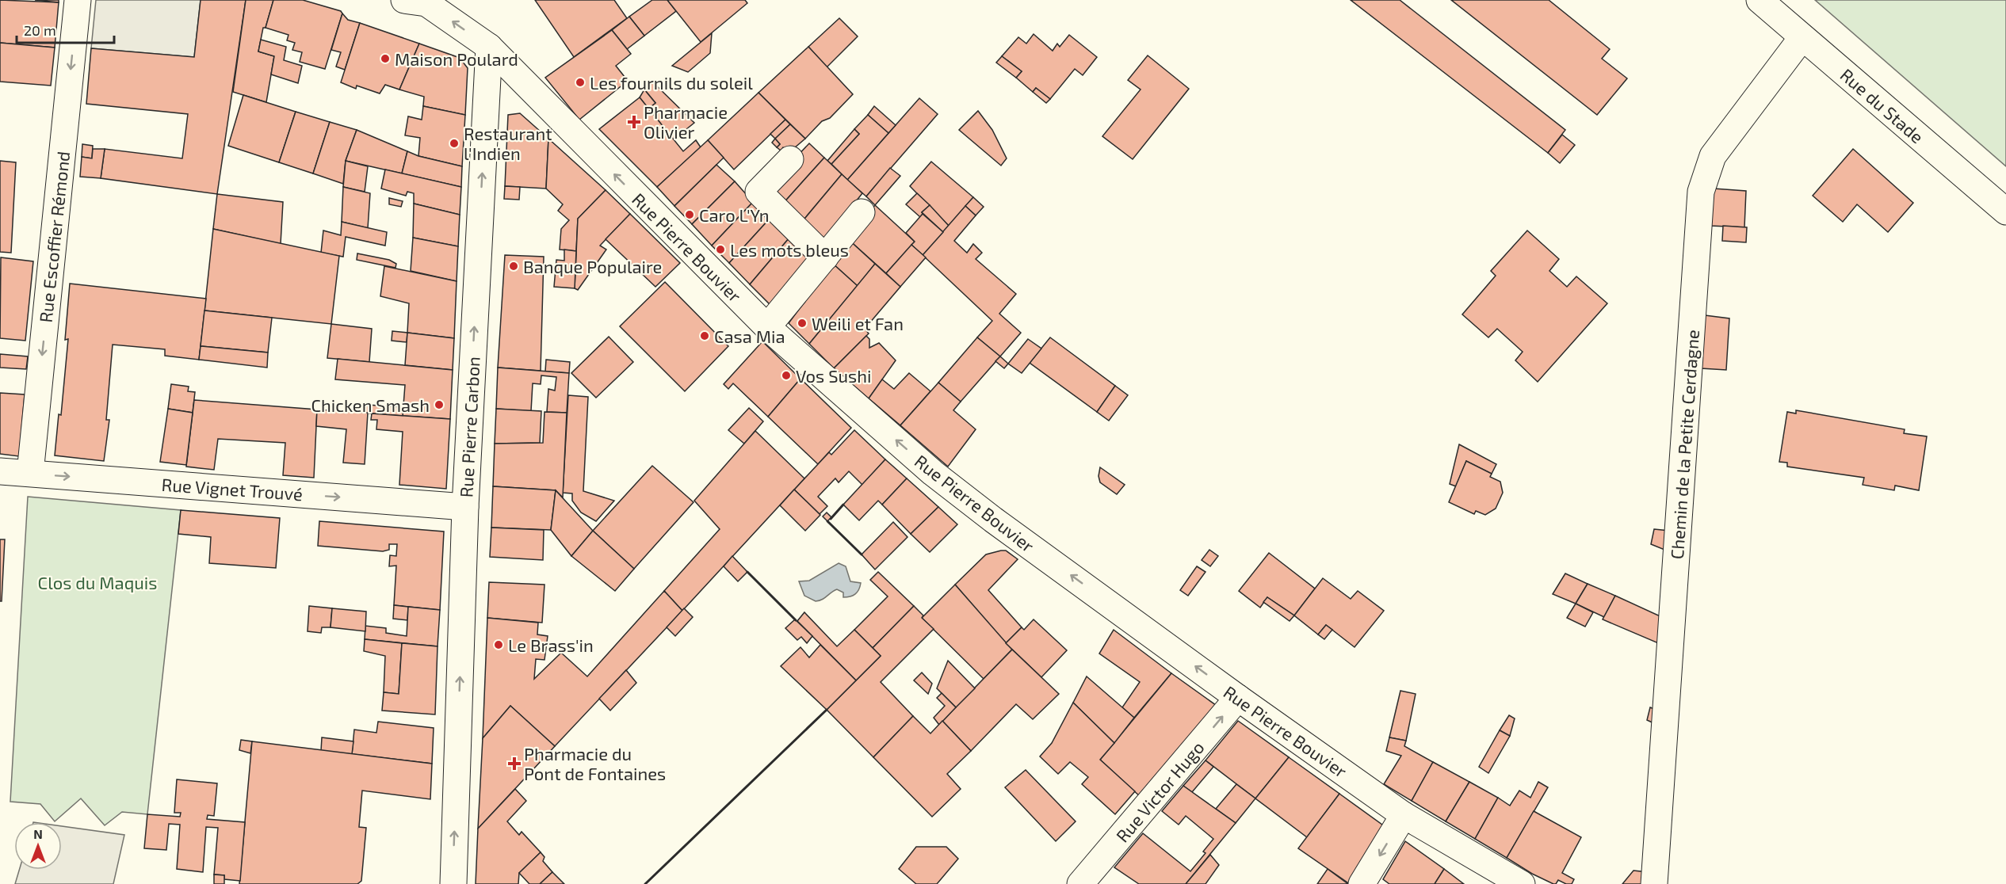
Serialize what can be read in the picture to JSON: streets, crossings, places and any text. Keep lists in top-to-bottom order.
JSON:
{
  "streets": {
    "street": [
      "Rue du Stade",
      "Rue Escoffier Rémond",
      "Rue Pierre Bouvier",
      "Rue Pierre Carbon",
      "Chemin de la Petite Cerdagne",
      "Rue Vignet Trouvé",
      "Rue Victor Hugo"
    ]
  },
  "crossings": [
    ["Rue du Stade", "Chemin de la Petite Cerdagne"],
    ["Rue Escoffier Rémond", "Rue Vignet Trouvé"],
    ["Rue Pierre Bouvier", "Rue Pierre Carbon"],
    ["Rue Pierre Bouvier", "Rue Victor Hugo"],
    ["Rue Pierre Carbon", "Rue Vignet Trouvé"]
  ],
  "one_way": [
    "Rue Escoffier Rémond",
    "Rue Pierre Bouvier",
    "Rue Pierre Carbon",
    "Rue Vignet Trouvé",
    "Rue Victor Hugo"
  ],
  "parks": ["Clos du Maquis"],
  "places": {
    "other": [
      "Maison Poulard",
      "Les fournils du soleil",
      "Restaurant l'Indien",
      "Caro L'Yn",
      "Les mots bleus",
      "Banque Populaire",
      "Weili et Fan",
      "Casa Mia",
      "Vos Sushi",
      "Chicken Smash",
      "Le Brass'in"
    ],
    "health": ["Pharmacie Olivier", "Pharmacie du Pont de Fontaines"]
  },
  "scale_bar": "20 m",
  "north": "top"
}
